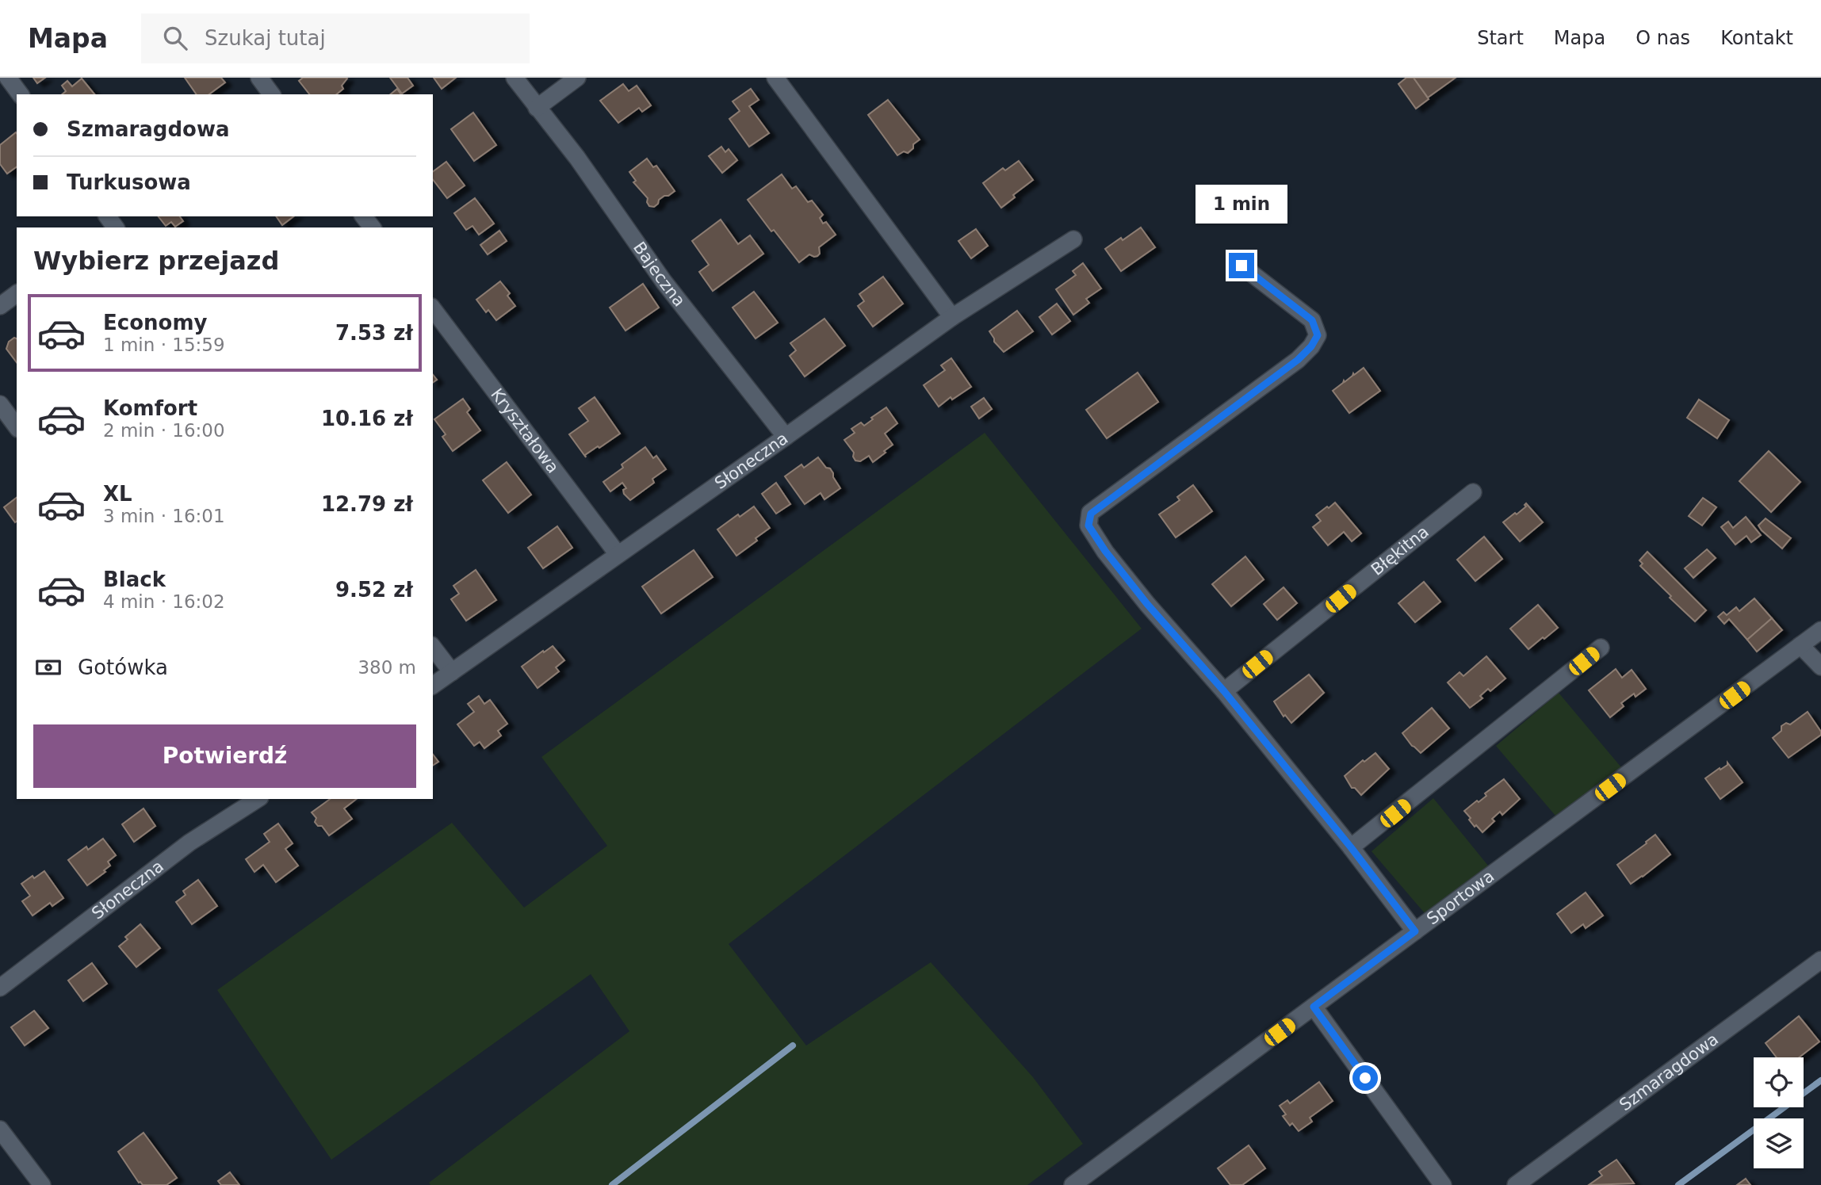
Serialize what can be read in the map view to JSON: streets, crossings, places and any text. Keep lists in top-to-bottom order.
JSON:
{
  "streets": {
    "street": [
      "Bajeczna",
      "Kryształowa",
      "Słoneczna",
      "Błękitna",
      "Sportowa",
      "Szmaragdowa"
    ]
  },
  "crossings": [
    ["Bajeczna", "Słoneczna"],
    ["Kryształowa", "Słoneczna"]
  ],
  "page": {
    "header": "Mapa",
    "search": "Szukaj tutaj",
    "nav": [
      "Start",
      "Mapa",
      "O nas",
      "Kontakt"
    ],
    "banner": ["Szmaragdowa", "Turkusowa"],
    "bubble": "1 min",
    "heading": "Wybierz przejazd",
    "list": [
      {
        "name": "Economy",
        "note": "1 min · 15:59",
        "value": "7.53 zł"
      },
      {
        "name": "Komfort",
        "note": "2 min · 16:00",
        "value": "10.16 zł"
      },
      {
        "name": "XL",
        "note": "3 min · 16:01",
        "value": "12.79 zł"
      },
      {
        "name": "Black",
        "note": "4 min · 16:02",
        "value": "9.52 zł"
      }
    ],
    "pay": ["Gotówka", "380 m"],
    "buttons": "Potwierdź"
  }
}
